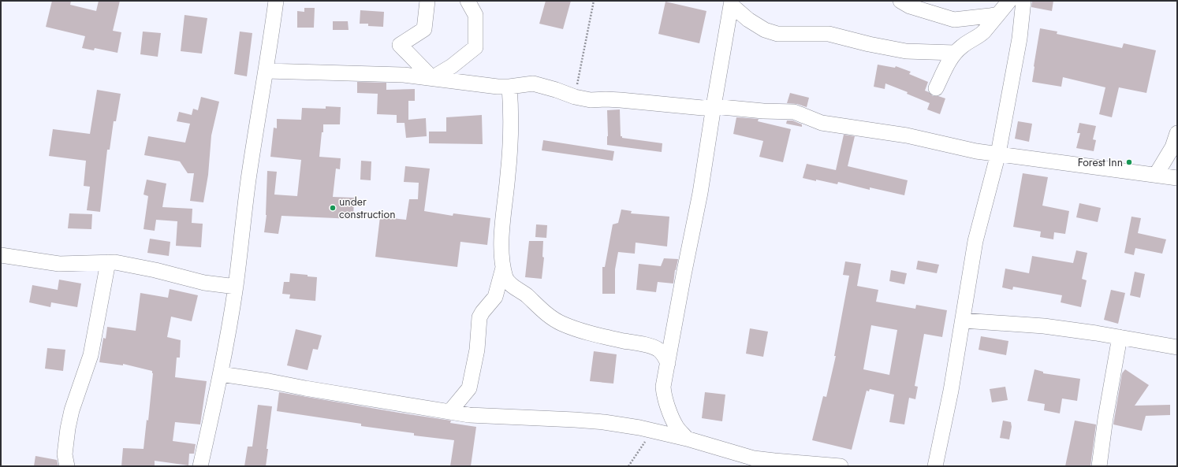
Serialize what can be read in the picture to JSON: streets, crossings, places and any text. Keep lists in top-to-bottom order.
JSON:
{
  "places": ["Forest Inn", "under construction"]
}
